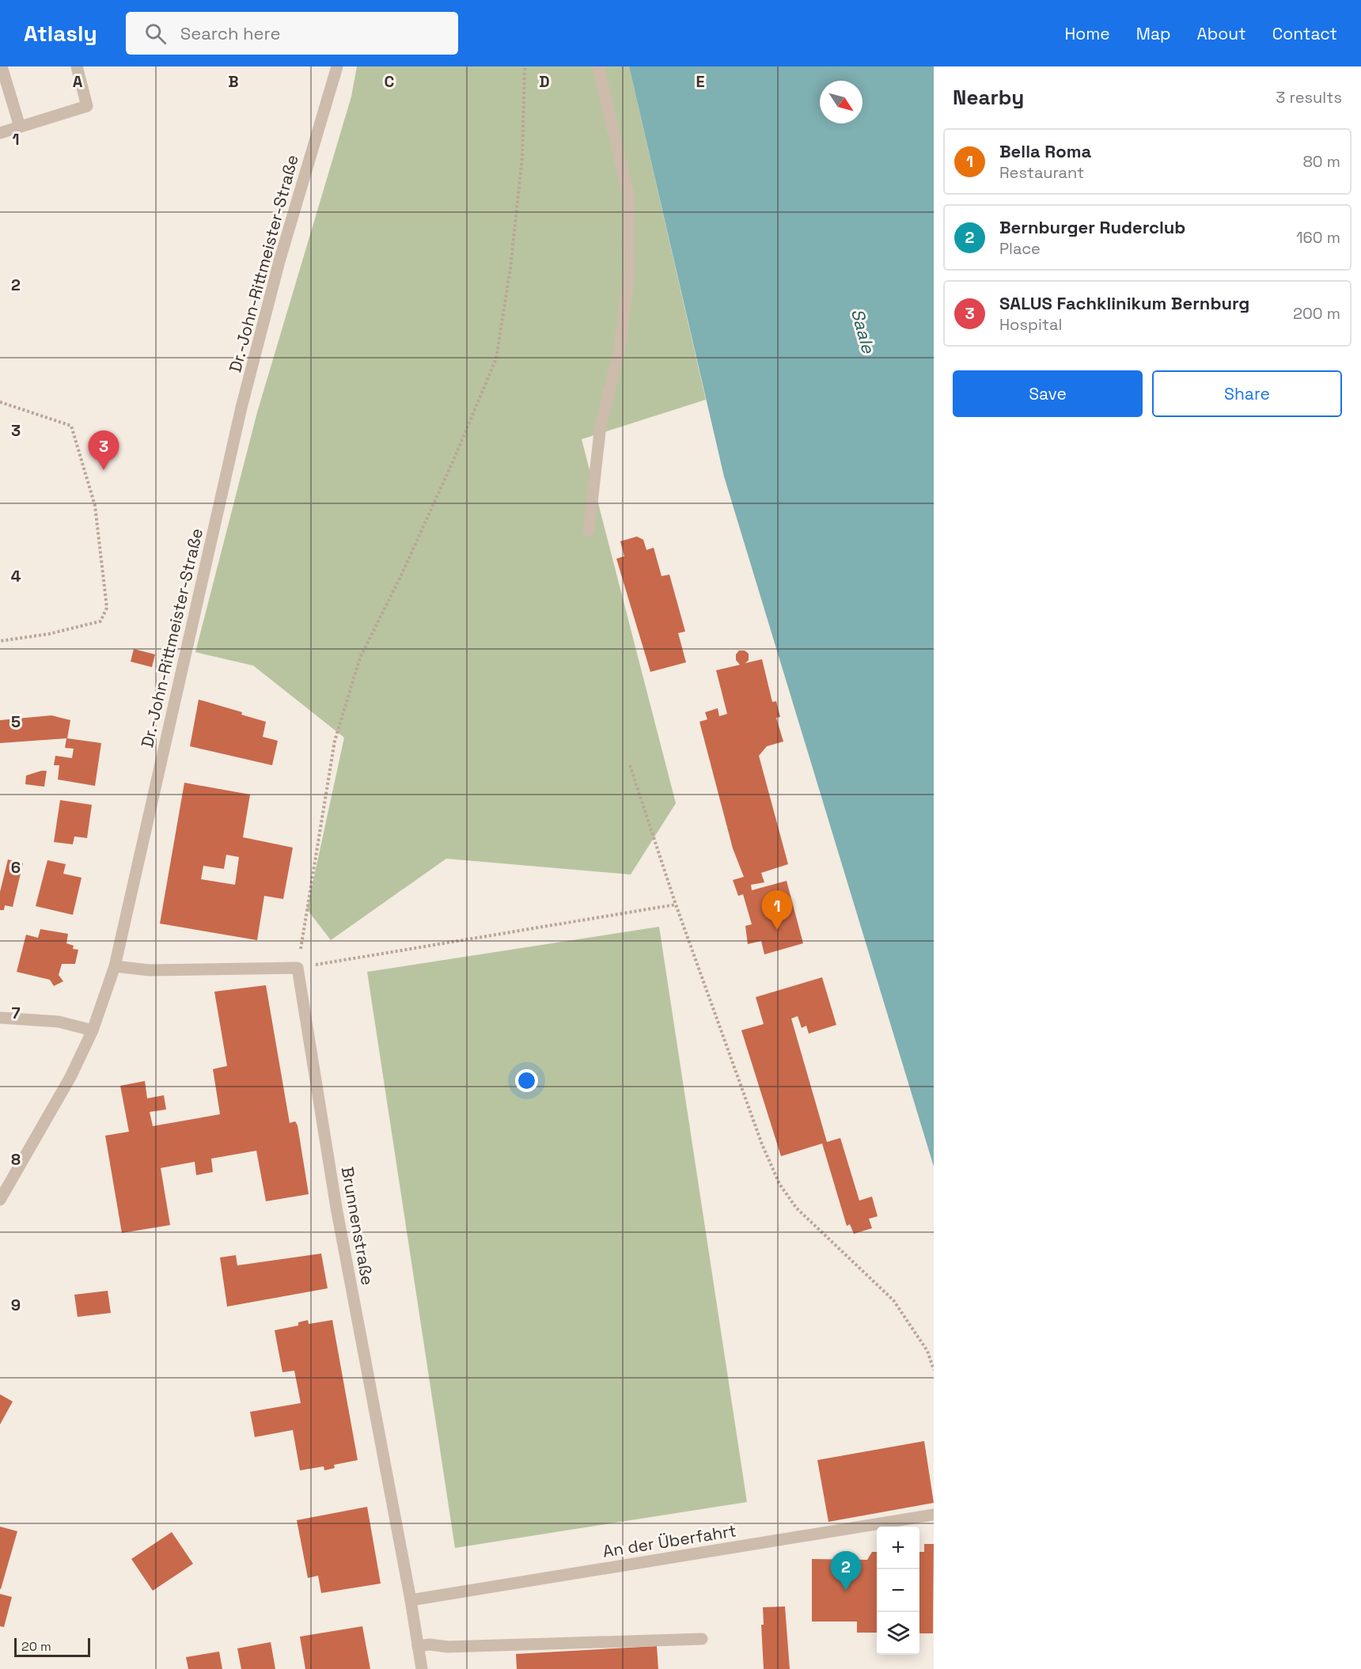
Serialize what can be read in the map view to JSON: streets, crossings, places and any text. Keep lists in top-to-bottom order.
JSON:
{
  "streets": {
    "street": ["Dr.-John-Rittmeister-Straße", "Brunnenstraße", "An der Überfahrt"]
  },
  "crossings": [
    ["Brunnenstraße", "An der Überfahrt"]
  ],
  "water": ["Saale"],
  "scale_bar": "20 m",
  "north": "bottom right",
  "page": {
    "header": "Atlasly",
    "search": "Search here",
    "nav": [
      "Home",
      "Map",
      "About",
      "Contact"
    ],
    "heading": ["Nearby", "3 results"],
    "list": [
      {
        "mark": "1",
        "name": "Bella Roma",
        "note": "Restaurant",
        "value": "80 m"
      },
      {
        "mark": "2",
        "name": "Bernburger Ruderclub",
        "note": "Place",
        "value": "160 m"
      },
      {
        "mark": "3",
        "name": "SALUS Fachklinikum Bernburg",
        "note": "Hospital",
        "value": "200 m"
      }
    ],
    "buttons": ["Save", "Share"],
    "pins": ["3", "1", "2"],
    "map_buttons": ["+", "−"],
    "scale": "20 m"
  },
  "grid": {
    "columns": [
      "A",
      "B",
      "C",
      "D",
      "E"
    ],
    "rows": [
      "1",
      "2",
      "3",
      "4",
      "5",
      "6",
      "7",
      "8",
      "9"
    ]
  }
}
